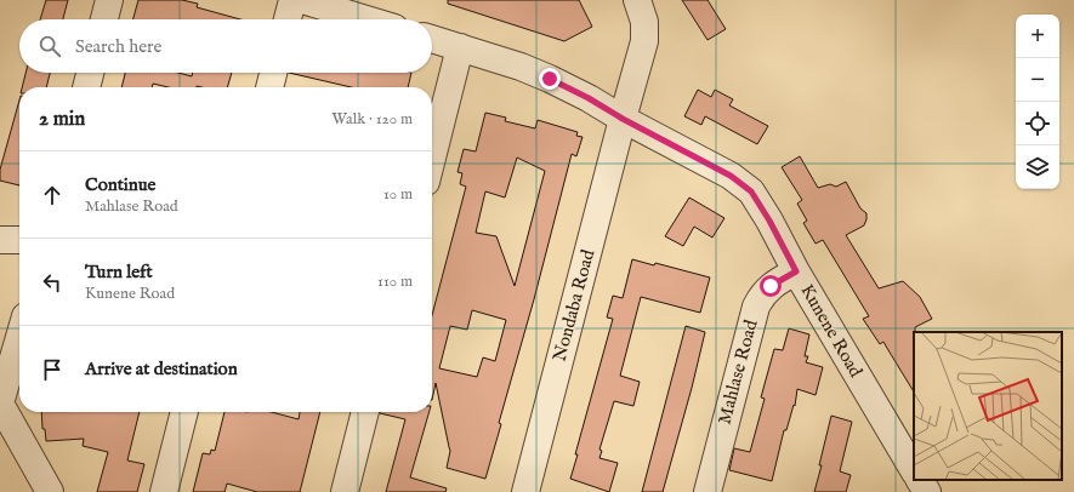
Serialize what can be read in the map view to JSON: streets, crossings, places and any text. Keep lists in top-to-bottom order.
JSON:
{
  "streets": {
    "street": ["Nondaba Road", "Kunene Road", "Mahlase Road"]
  },
  "crossings": [
    ["Nondaba Road", "Kunene Road"],
    ["Kunene Road", "Mahlase Road"]
  ],
  "page": {
    "map_buttons": ["+", "−"],
    "search": "Search here",
    "heading": ["2 min", "Walk · 120 m"],
    "list": [
      ["Continue", "Mahlase Road", "10 m"],
      ["Turn left", "Kunene Road", "110 m"],
      "Arrive at destination"
    ]
  }
}
